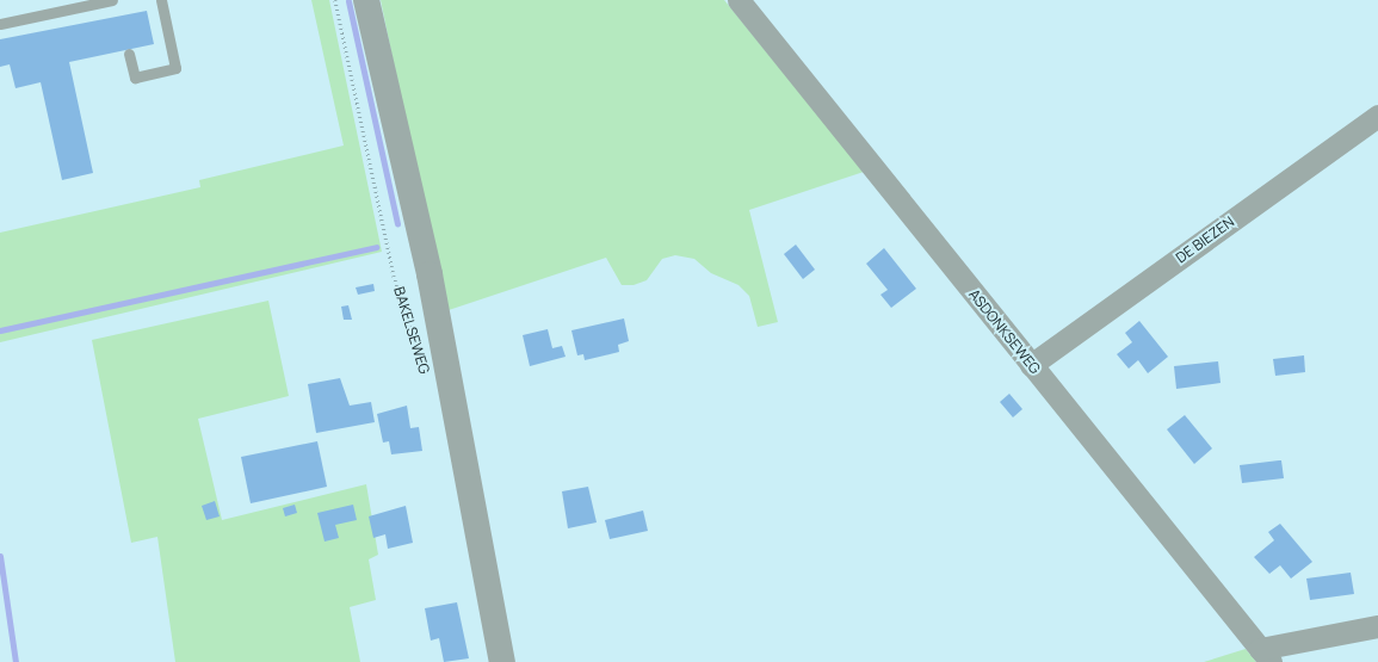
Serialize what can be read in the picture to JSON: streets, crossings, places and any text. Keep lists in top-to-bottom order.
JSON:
{
  "streets": {
    "street": ["DE BIEZEN", "BAKELSEWEG", "ASDONKSEWEG"]
  },
  "crossings": [
    ["DE BIEZEN", "ASDONKSEWEG"]
  ]
}
